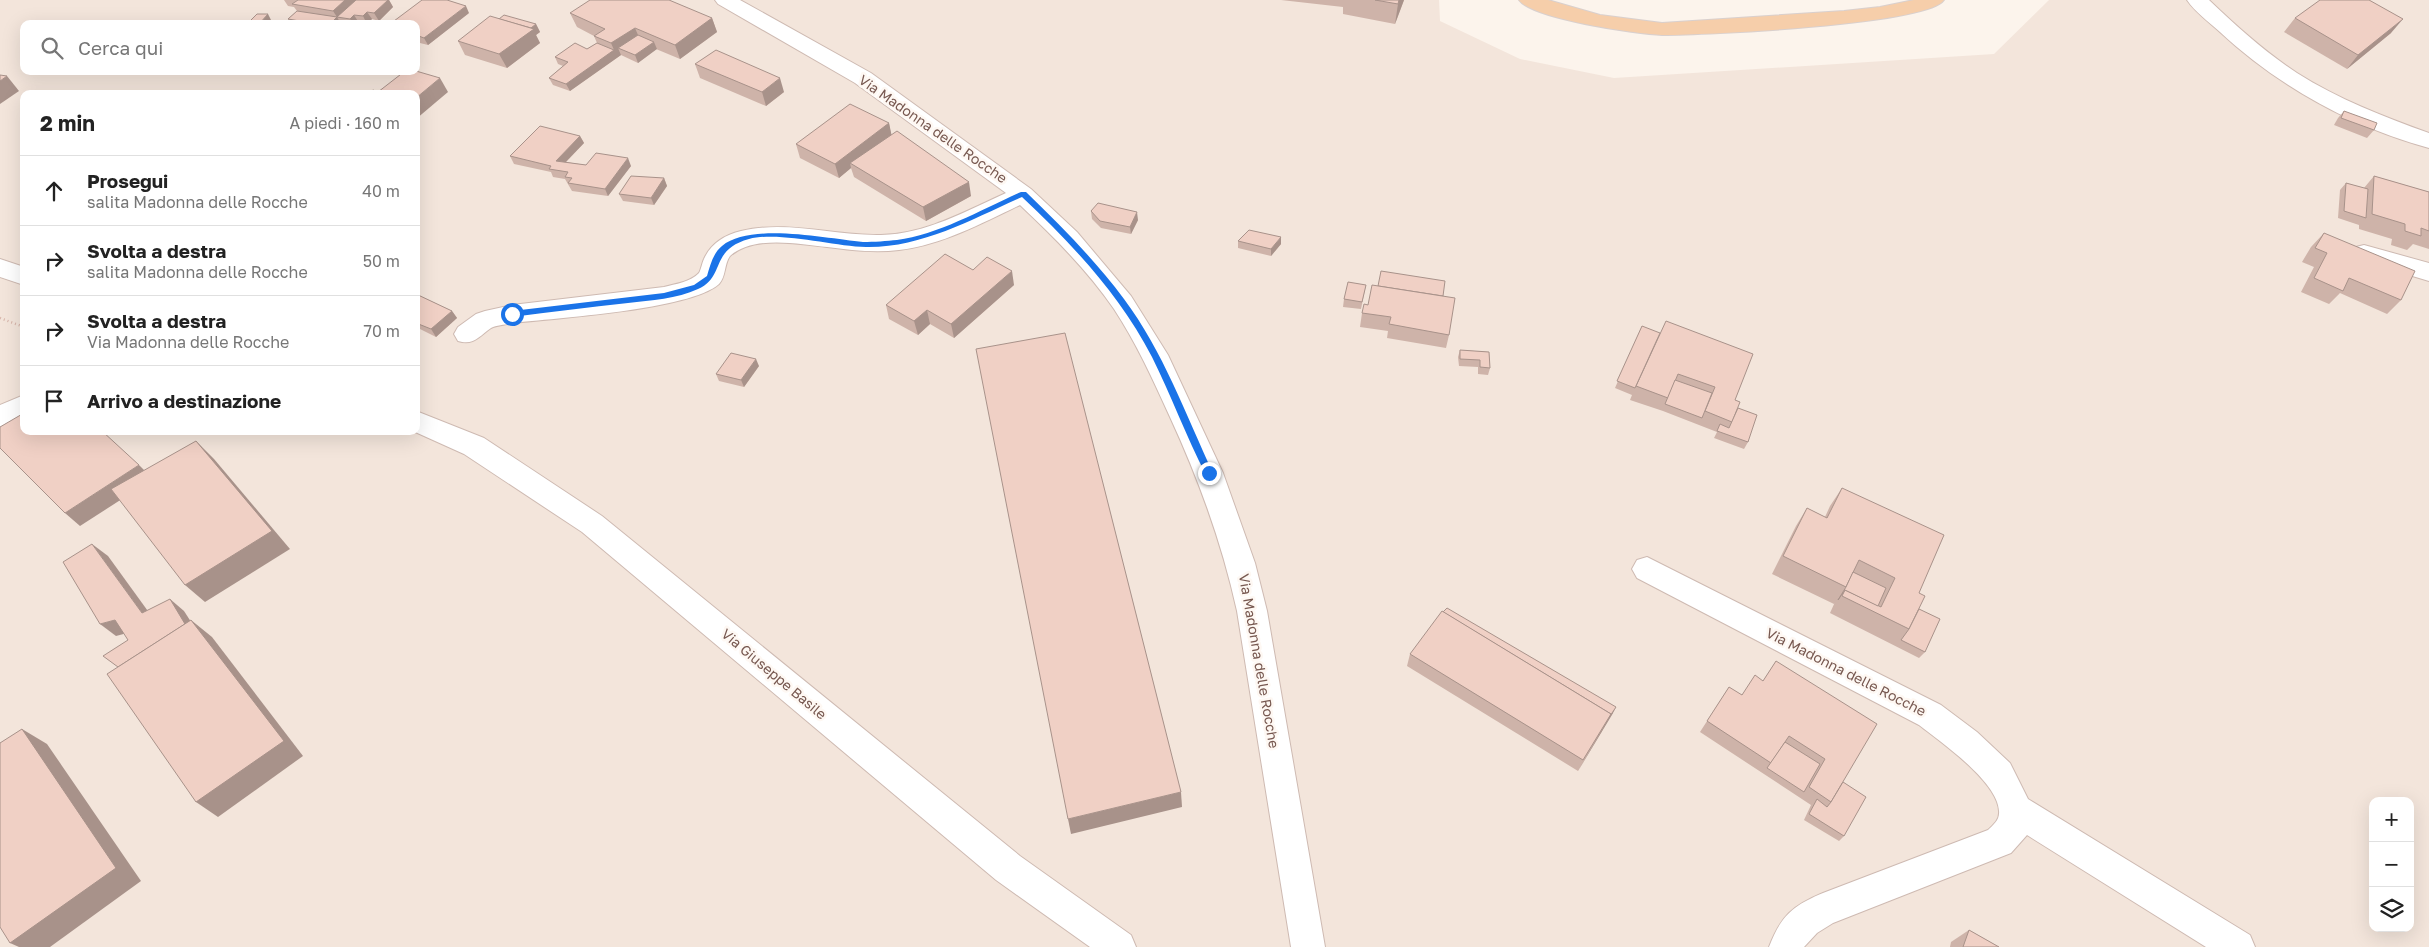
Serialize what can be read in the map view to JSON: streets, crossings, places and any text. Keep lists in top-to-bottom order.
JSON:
{
  "streets": {
    "street": ["Via Madonna delle Rocche", "Via Giuseppe Basile"]
  },
  "page": {
    "search": "Cerca qui",
    "heading": ["2 min", "A piedi · 160 m"],
    "list": [
      ["Prosegui", "salita Madonna delle Rocche", "40 m"],
      ["Svolta a destra", "salita Madonna delle Rocche", "50 m"],
      ["Svolta a destra", "Via Madonna delle Rocche", "70 m"],
      "Arrivo a destinazione"
    ],
    "map_buttons": ["+", "−"]
  }
}
